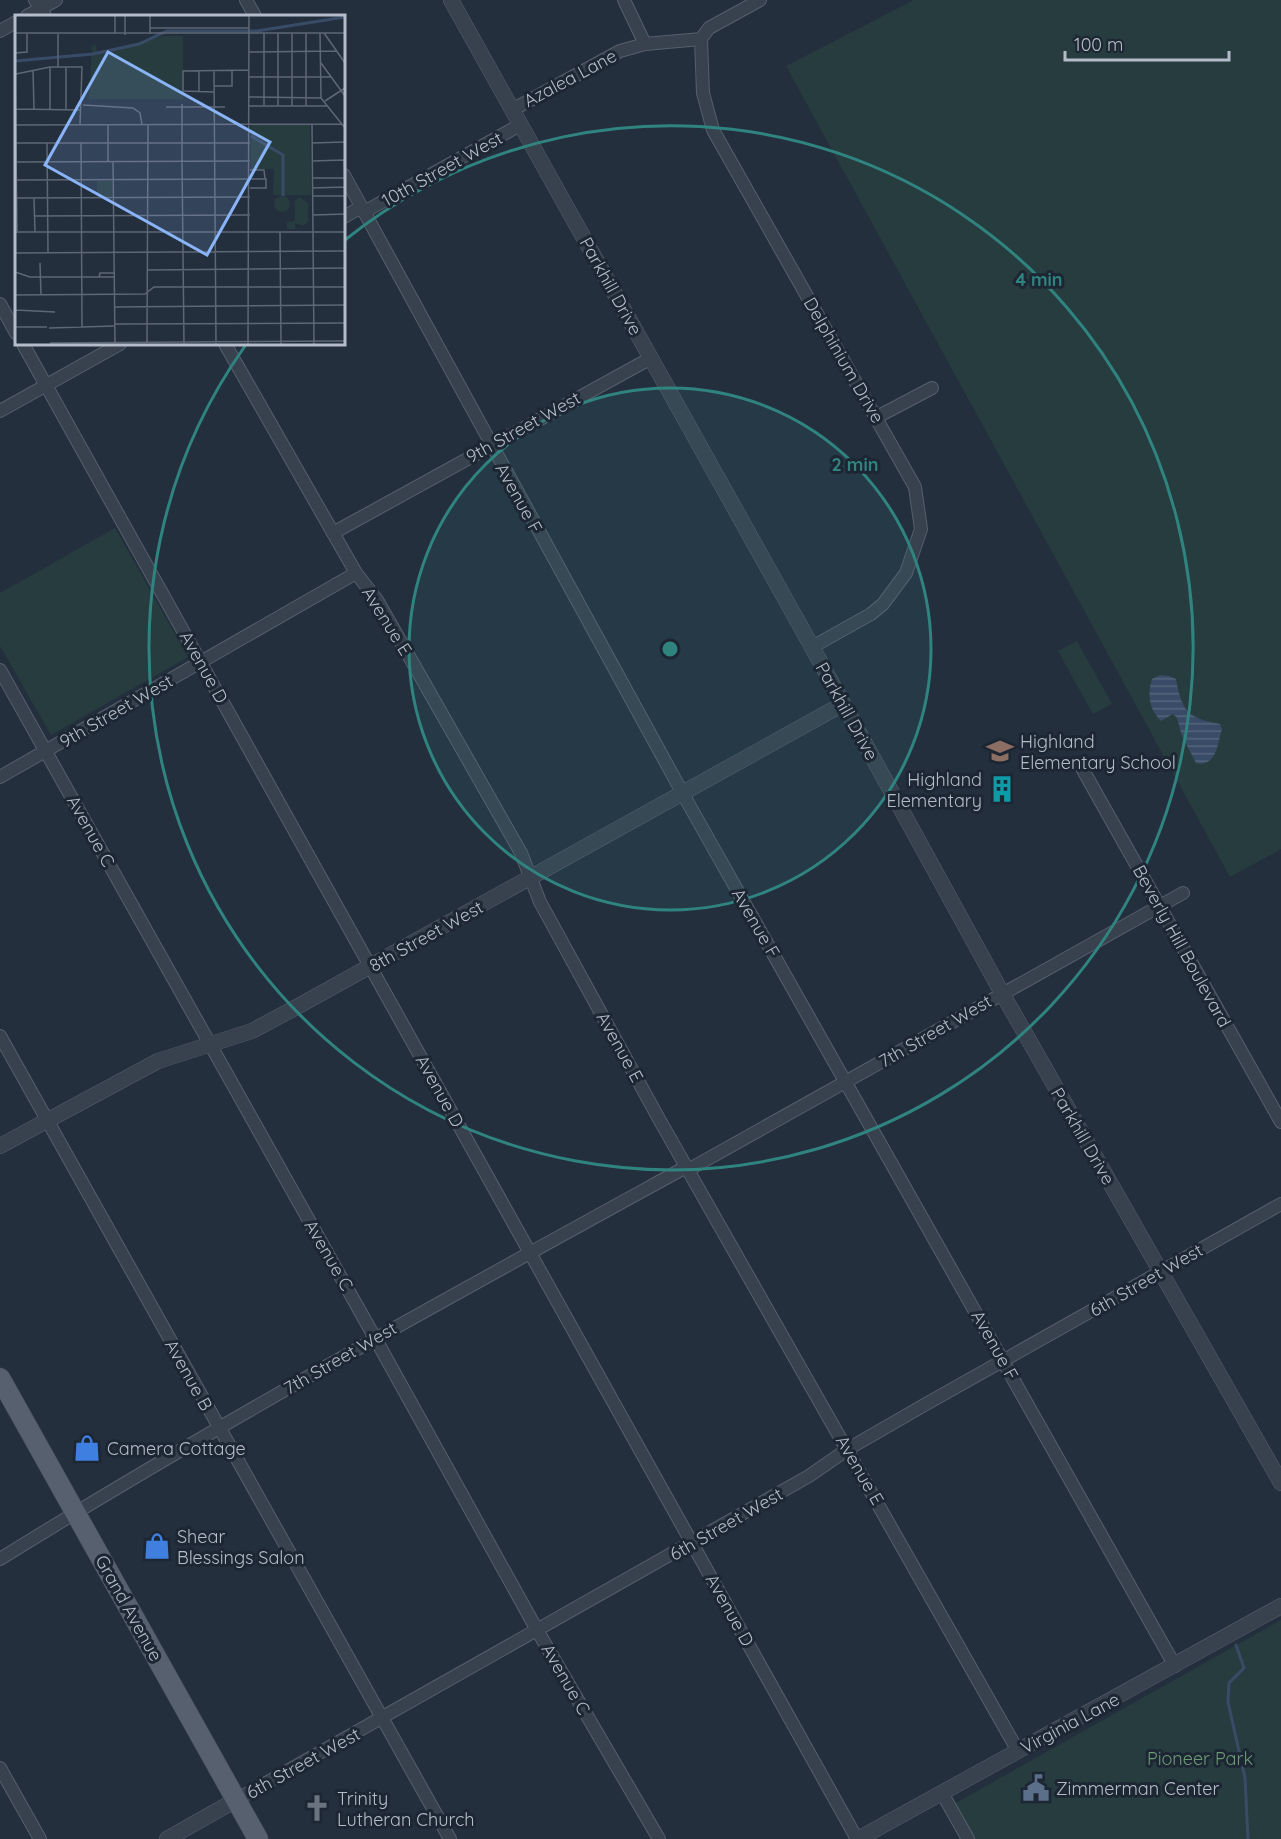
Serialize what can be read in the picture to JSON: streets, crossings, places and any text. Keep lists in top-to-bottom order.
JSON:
{
  "streets": {
    "main road": ["Grand Avenue"],
    "street": [
      "Azalea Lane",
      "10th Street West",
      "Parkhill Drive",
      "Delphinium Drive",
      "9th Street West",
      "Avenue F",
      "Avenue E",
      "Avenue D",
      "Avenue C",
      "8th Street West",
      "Beverly Hill Boulevard",
      "7th Street West",
      "6th Street West",
      "Avenue B",
      "Virginia Lane"
    ]
  },
  "crossings": [
    ["Azalea Lane", "Parkhill Drive"],
    ["Azalea Lane", "Delphinium Drive"],
    ["10th Street West", "Parkhill Drive"],
    ["10th Street West", "Avenue F"],
    ["Parkhill Drive", "Delphinium Drive"],
    ["Parkhill Drive", "9th Street West"],
    ["Parkhill Drive", "8th Street West"],
    ["Parkhill Drive", "7th Street West"],
    ["Parkhill Drive", "6th Street West"],
    ["9th Street West", "Avenue F"],
    ["9th Street West", "Avenue E"],
    ["9th Street West", "Avenue D"],
    ["9th Street West", "Avenue C"],
    ["Avenue F", "8th Street West"],
    ["Avenue F", "7th Street West"],
    ["Avenue F", "6th Street West"],
    ["Avenue F", "Virginia Lane"],
    ["Avenue E", "8th Street West"],
    ["Avenue E", "7th Street West"],
    ["Avenue E", "6th Street West"],
    ["Avenue E", "Virginia Lane"],
    ["Avenue D", "8th Street West"],
    ["Avenue D", "7th Street West"],
    ["Avenue D", "6th Street West"],
    ["Avenue D", "Virginia Lane"],
    ["Avenue C", "8th Street West"],
    ["Avenue C", "7th Street West"],
    ["Avenue C", "6th Street West"],
    ["8th Street West", "Avenue B"],
    ["Beverly Hill Boulevard", "7th Street West"],
    ["7th Street West", "Avenue B"],
    ["7th Street West", "Grand Avenue"],
    ["6th Street West", "Avenue B"],
    ["6th Street West", "Grand Avenue"]
  ],
  "parks": ["Pioneer Park"],
  "places": {
    "school or university": ["Highland Elementary School"],
    "building": ["Highland Elementary"],
    "shop": ["Camera Cottage", "Shear Blessings Salon"],
    "public building": ["Zimmerman Center"],
    "church": ["Trinity Lutheran Church"]
  },
  "scale_bar": "100 m",
  "rings": ["4 min", "2 min"]
}
